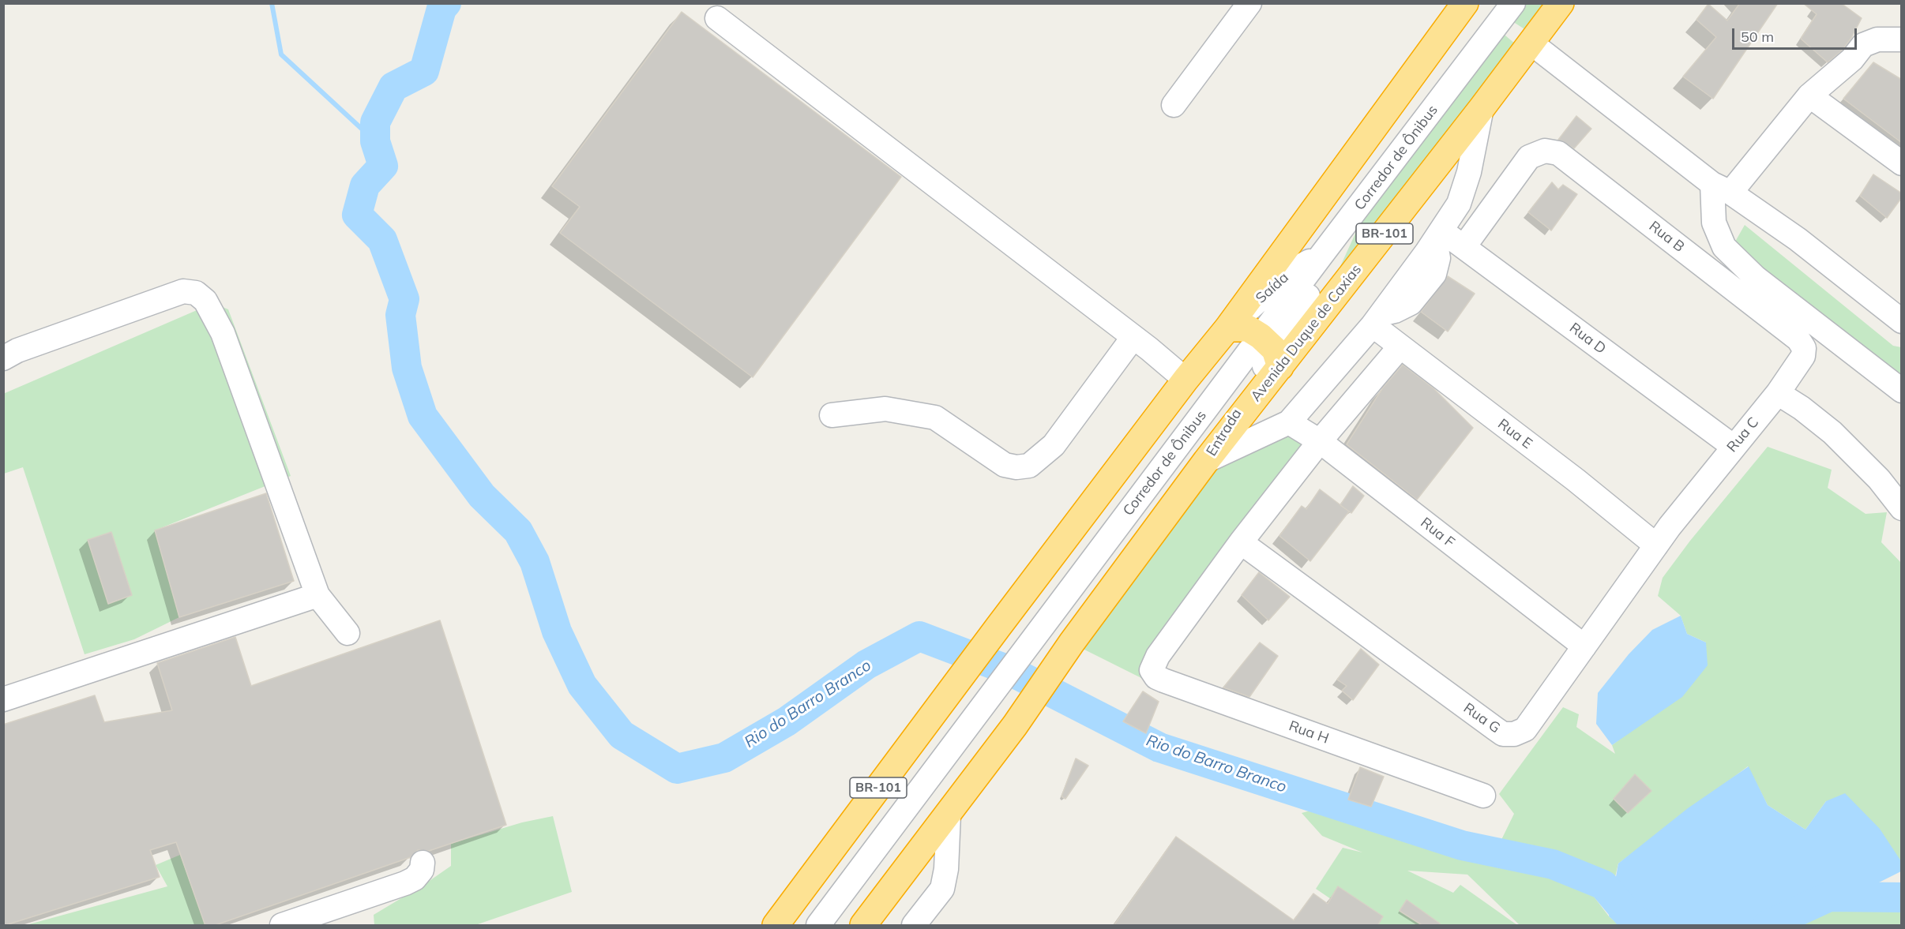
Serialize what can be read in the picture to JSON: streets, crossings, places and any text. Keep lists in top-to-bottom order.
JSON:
{
  "streets": {
    "highway": ["BR-101", "Avenida Duque de Caxias"],
    "street": [
      "Corredor de Ônibus",
      "Rua B",
      "Saída",
      "Rua D",
      "Rua E",
      "Rua C",
      "Rua F",
      "Rua G",
      "Rua H"
    ]
  },
  "crossings": [
    ["Corredor de Ônibus", "Saída"],
    ["Corredor de Ônibus", "Avenida Duque de Caxias"],
    ["BR-101", "Saída"],
    ["BR-101", "Avenida Duque de Caxias"],
    ["BR-101", "Rua D"],
    ["BR-101", "Rua E"],
    ["BR-101", "Rua F"],
    ["Rua B", "Rua D"],
    ["Rua B", "Rua C"],
    ["Rua D", "Rua C"],
    ["Rua E", "Rua C"],
    ["Rua E", "Rua G"],
    ["Rua C", "Rua G"],
    ["Rua F", "Rua G"],
    ["Rua G", "Rua H"]
  ],
  "water": ["Rio do Barro Branco"],
  "scale_bar": "50 m"
}
